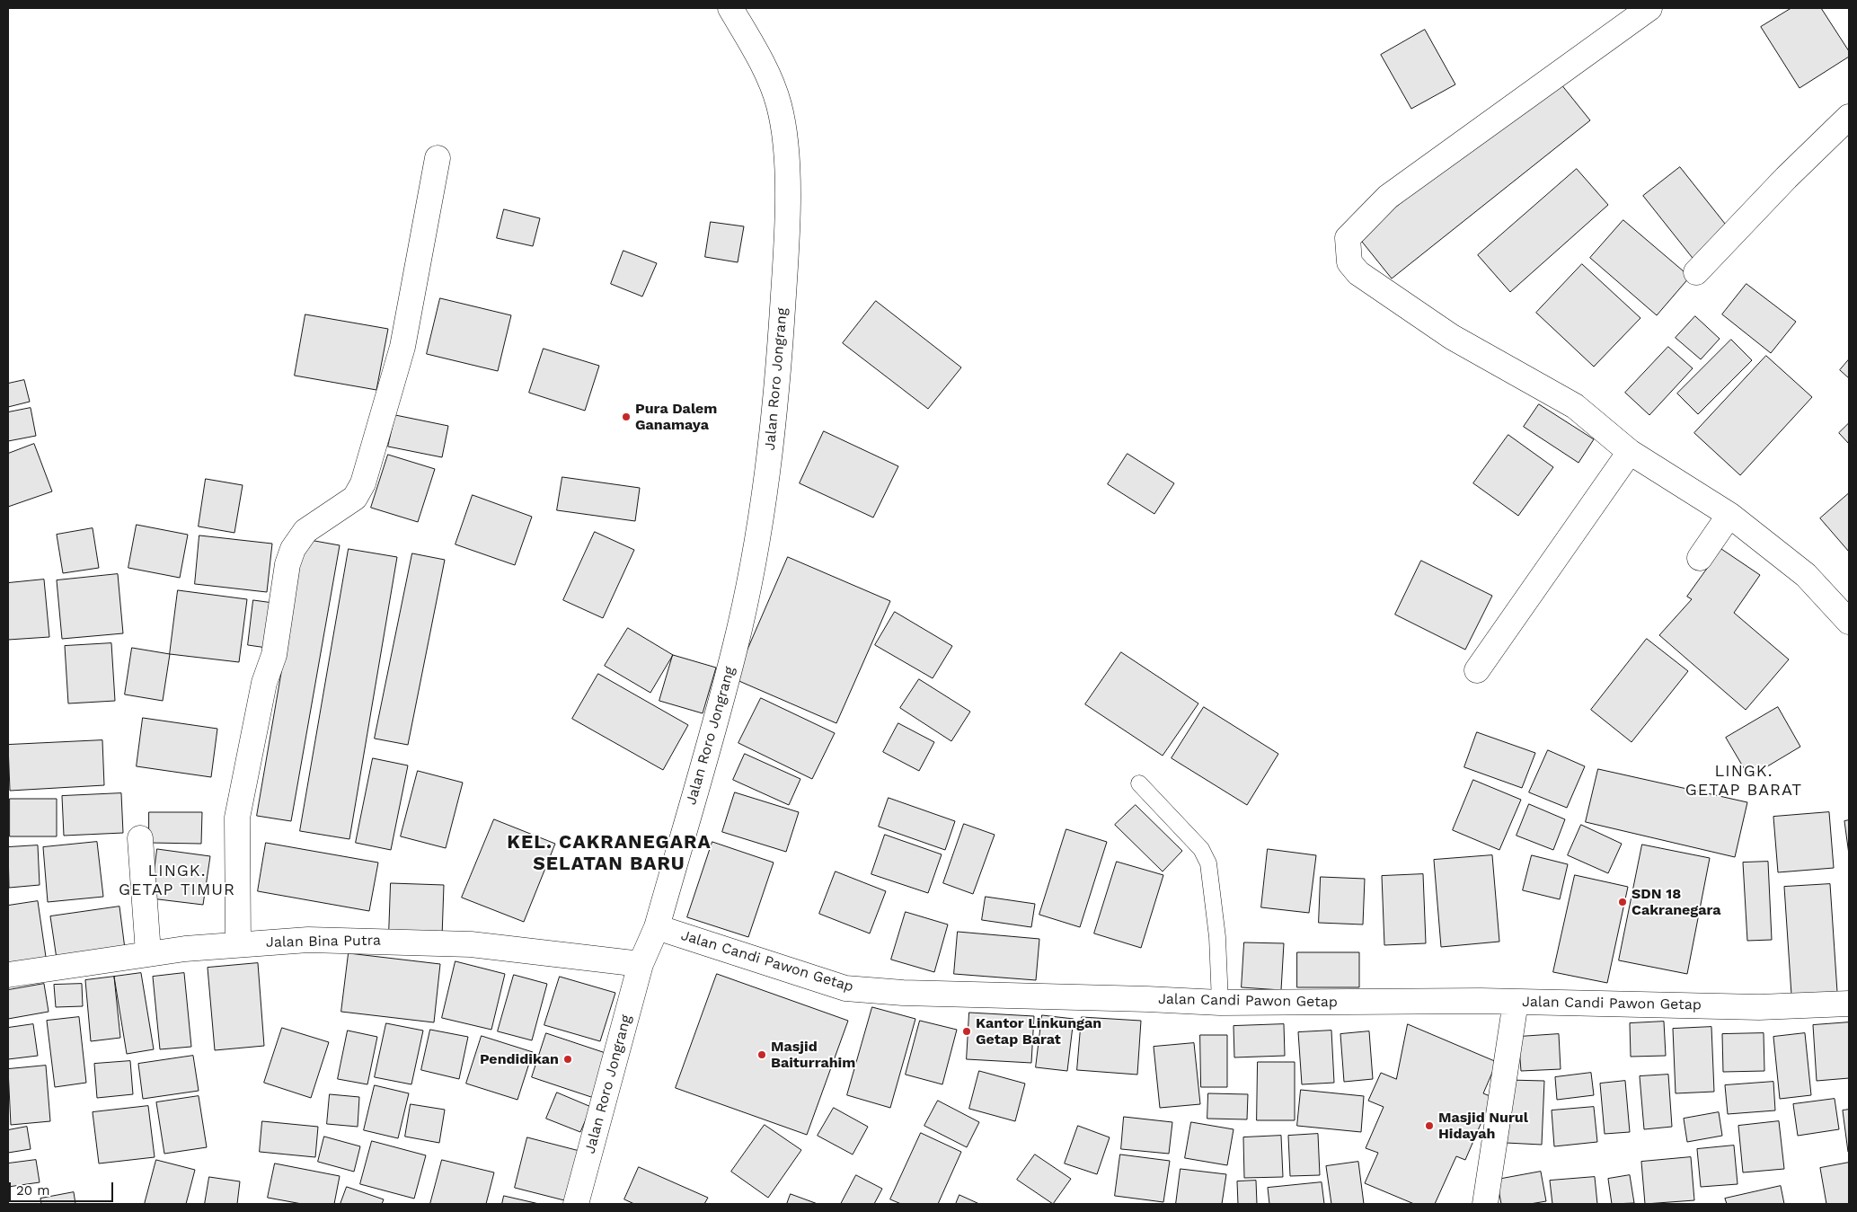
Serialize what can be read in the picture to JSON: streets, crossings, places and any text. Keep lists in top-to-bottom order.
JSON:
{
  "streets": {
    "street": ["Jalan Roro Jongrang", "Jalan Bina Putra", "Jalan Candi Pawon Getap"]
  },
  "crossings": [
    ["Jalan Roro Jongrang", "Jalan Bina Putra"],
    ["Jalan Roro Jongrang", "Jalan Candi Pawon Getap"]
  ],
  "districts": ["LINGK. GETAP BARAT", "KEL. CAKRANEGARA SELATAN BARU", "LINGK. GETAP TIMUR"],
  "places": [
    "Pura Dalem Ganamaya",
    "SDN 18 Cakranegara",
    "Kantor Linkungan Getap Barat",
    "Masjid Baiturrahim",
    "Pendidikan",
    "Masjid Nurul Hidayah"
  ],
  "scale_bar": "20 m"
}
